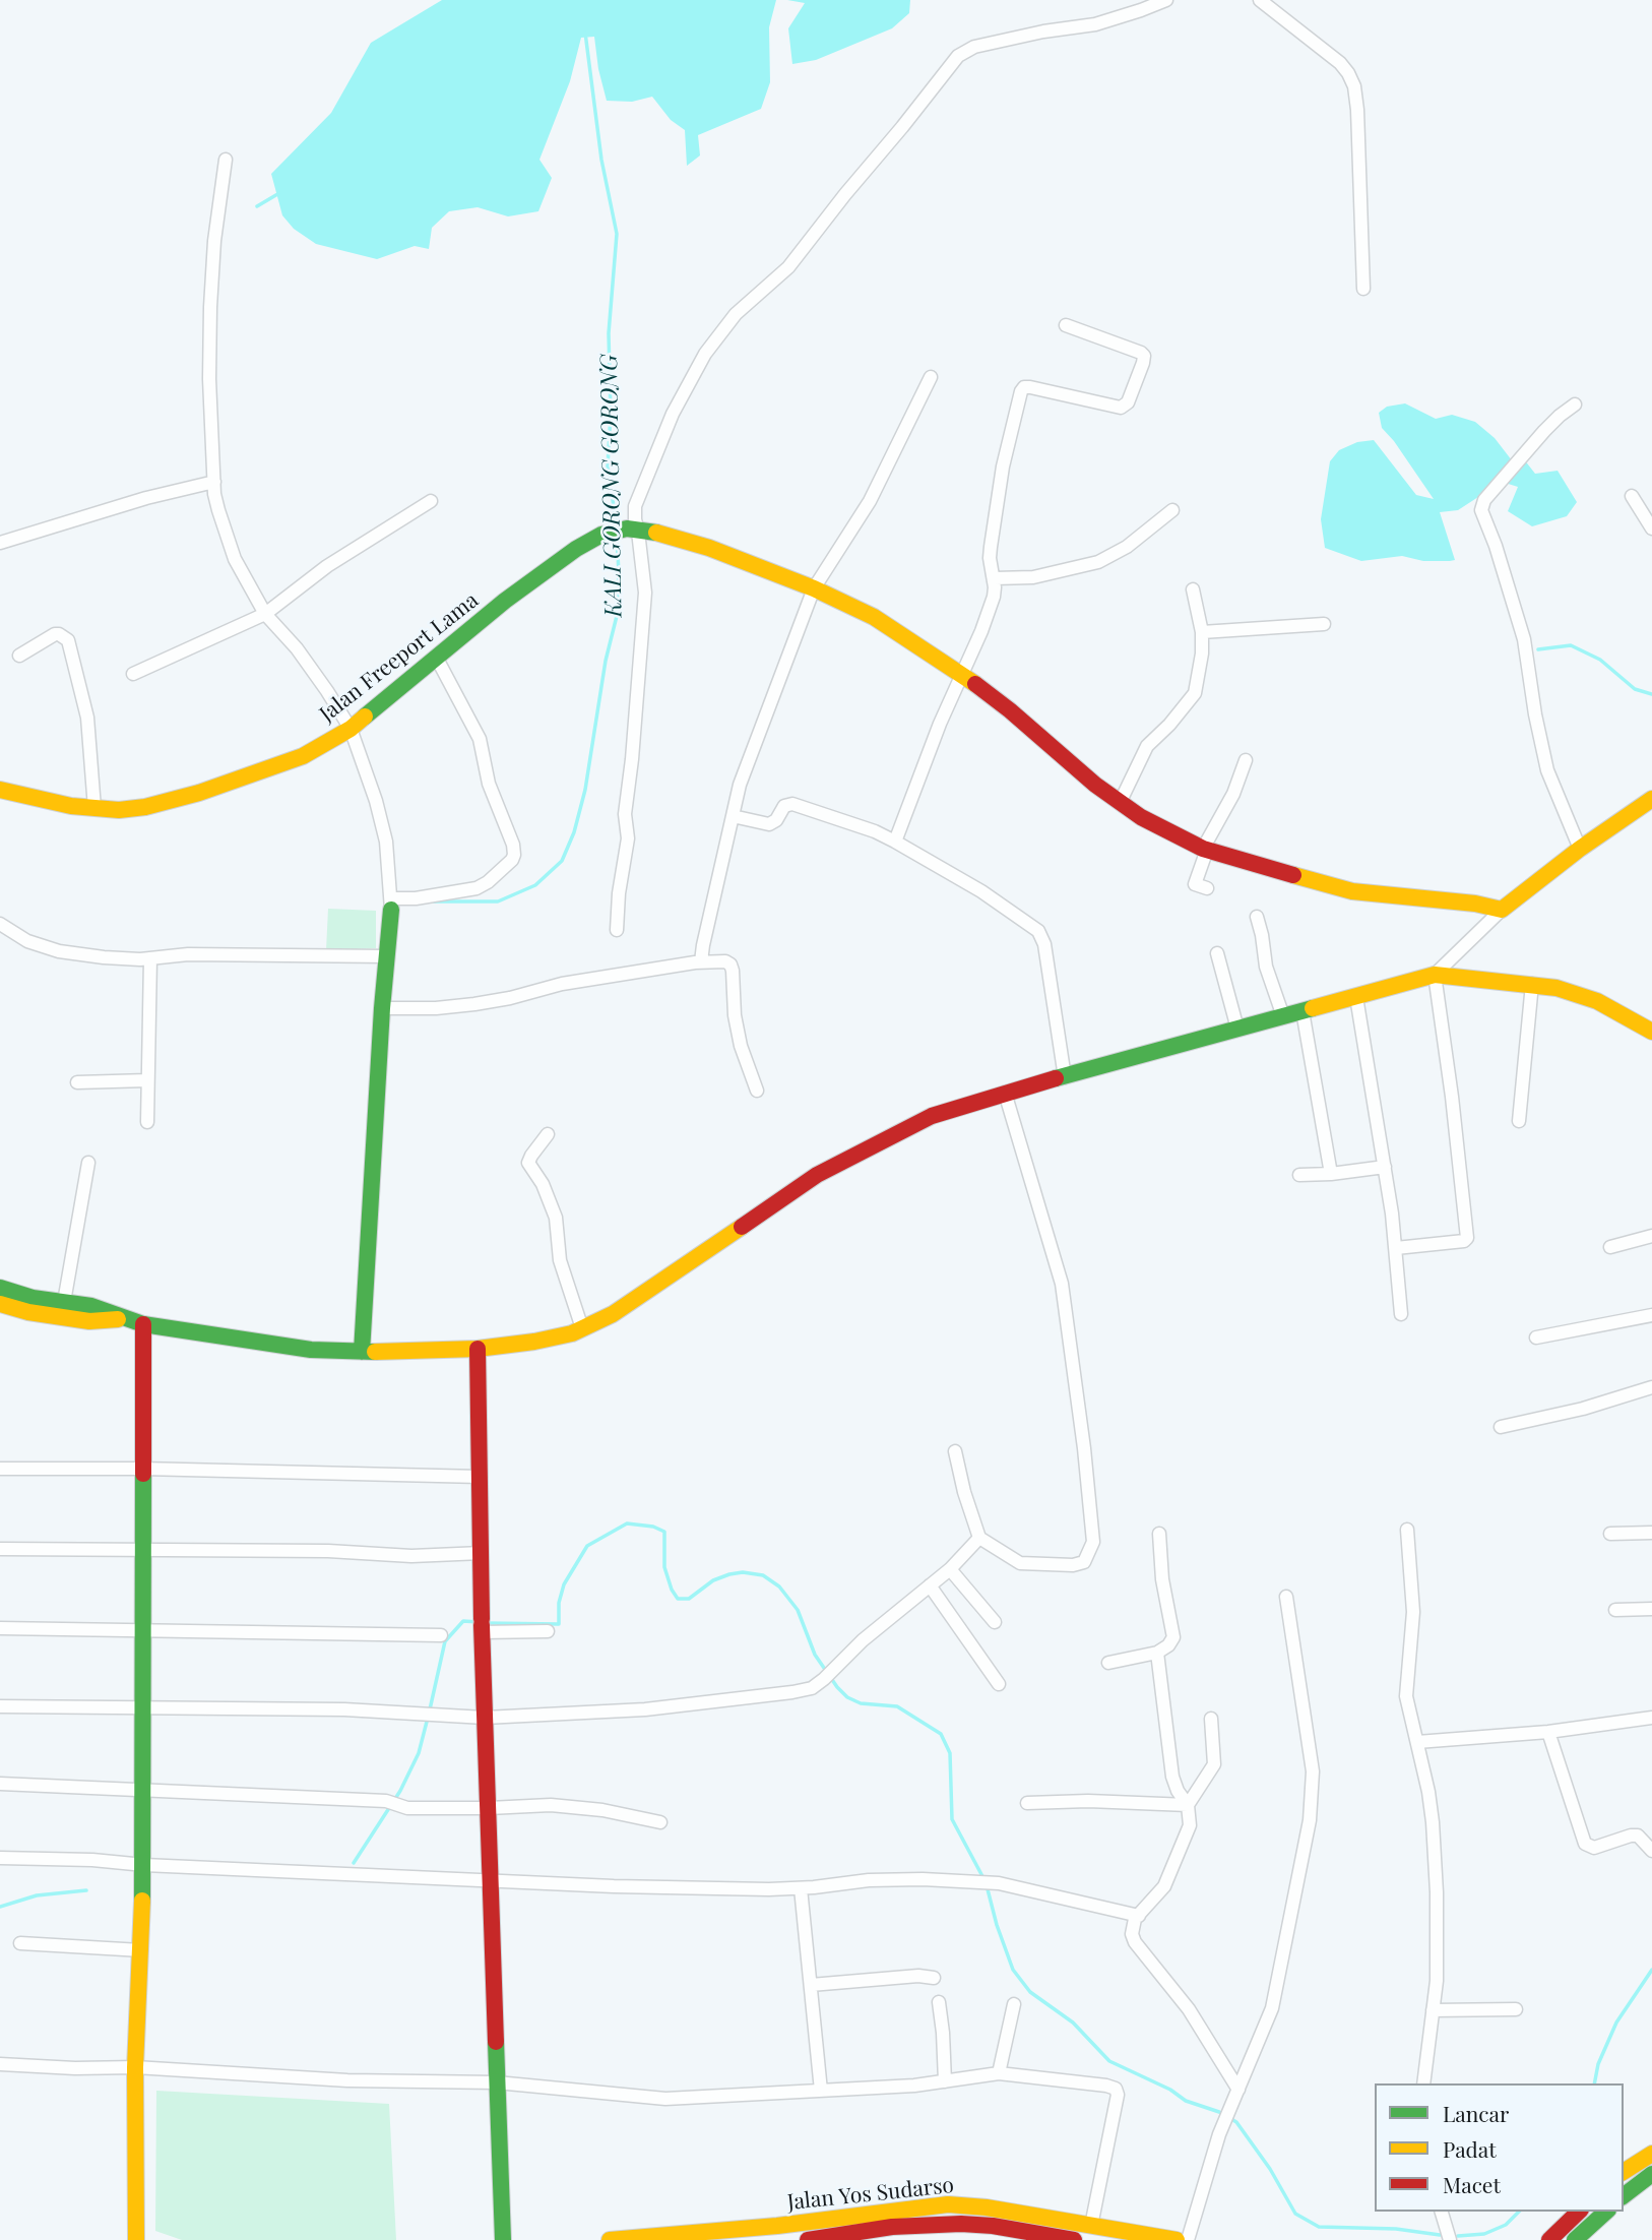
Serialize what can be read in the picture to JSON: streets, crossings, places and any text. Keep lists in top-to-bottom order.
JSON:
{
  "streets": {
    "main road": ["Jalan Freeport Lama", "Jalan Yos Sudarso"]
  },
  "water": ["KALI GORONG GORONG"],
  "legend": ["Lancar", "Padat", "Macet"]
}
